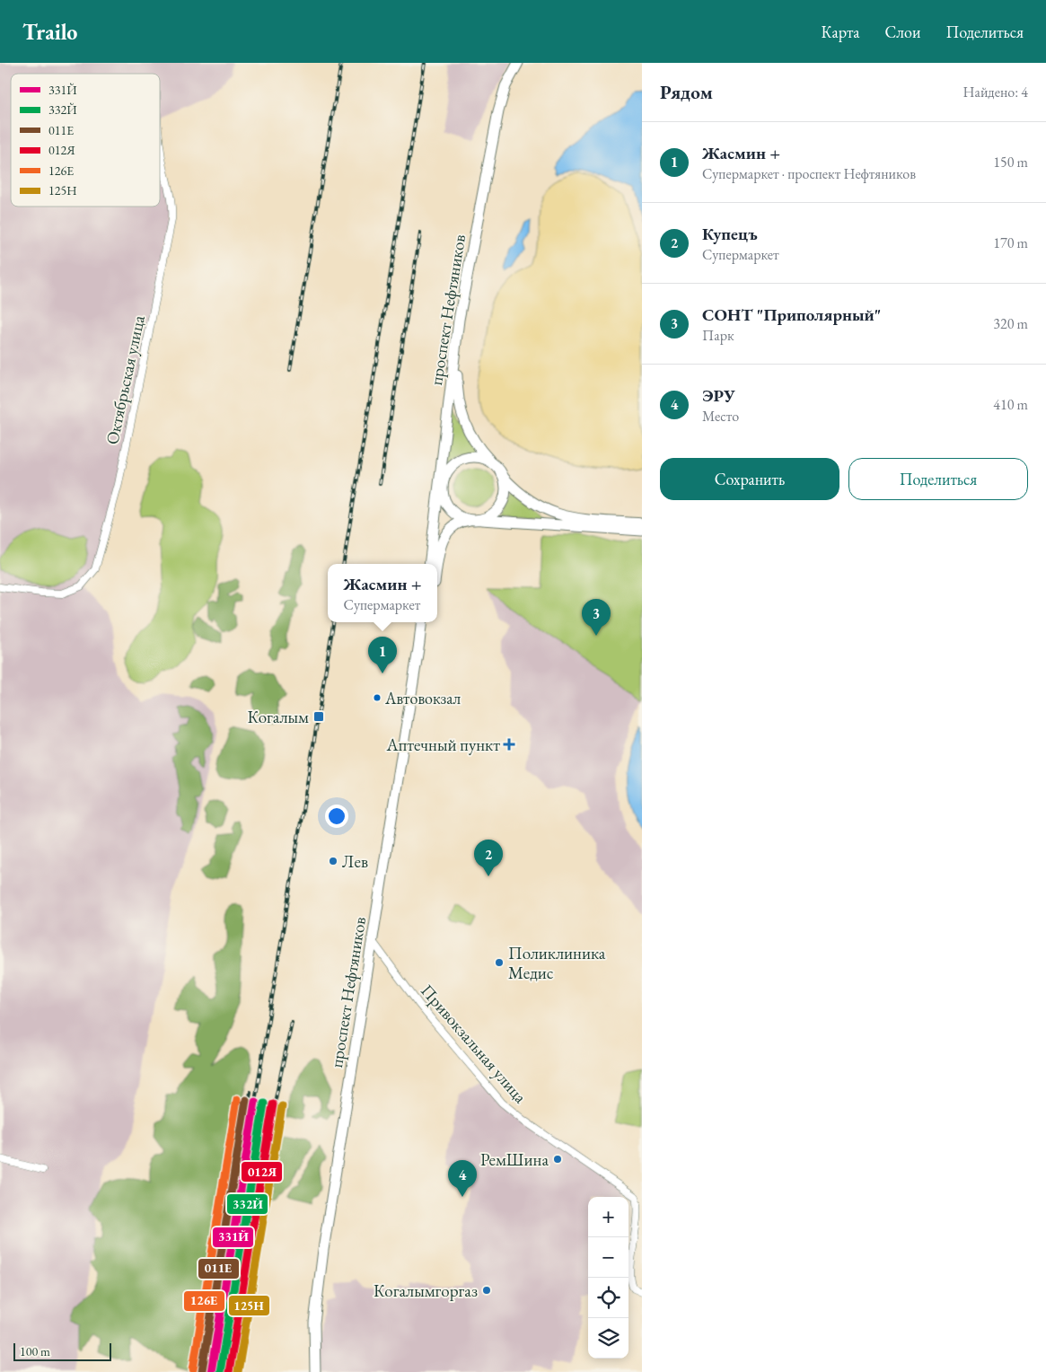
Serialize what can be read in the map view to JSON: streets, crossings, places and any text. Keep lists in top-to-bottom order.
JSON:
{
  "streets": {
    "main road": ["проспект Нефтяников"],
    "street": ["Октябрьская улица", "Привокзальная улица"]
  },
  "crossings": [
    ["проспект Нефтяников", "Привокзальная улица"]
  ],
  "places": {
    "other": [
      "Автовокзал",
      "Лев",
      "Поликлиника Медис",
      "РемШина",
      "Когалымгоргаз"
    ],
    "transit": ["Когалым"],
    "health": ["Аптечный пункт"]
  },
  "lines": [
    "transit line 126Е",
    "transit line 011Е",
    "transit line 331Й",
    "transit line 332Й",
    "transit line 012Я",
    "transit line 125Н"
  ],
  "legend": [
    "331Й",
    "332Й",
    "011Е",
    "012Я",
    "126Е",
    "125Н"
  ],
  "scale_bar": "100 m",
  "page": {
    "header": "Trailo",
    "nav": ["Карта", "Слои", "Поделиться"],
    "heading": ["Рядом", "Найдено: 4"],
    "list": [
      {
        "mark": "1",
        "name": "Жасмин +",
        "note": "Супермаркет · проспект Нефтяников",
        "value": "150 m"
      },
      {
        "mark": "2",
        "name": "Купецъ",
        "note": "Супермаркет",
        "value": "170 m"
      },
      {
        "mark": "3",
        "name": "СОНТ \"Приполярный\"",
        "note": "Парк",
        "value": "320 m"
      },
      {
        "mark": "4",
        "name": "ЭРУ",
        "note": "Место",
        "value": "410 m"
      }
    ],
    "buttons": ["Сохранить", "Поделиться"],
    "popup": ["Жасмин +", "Супермаркет"],
    "pins": [
      "3",
      "1",
      "2",
      "4"
    ],
    "map_buttons": ["+", "−"],
    "scale": "100 m"
  }
}
